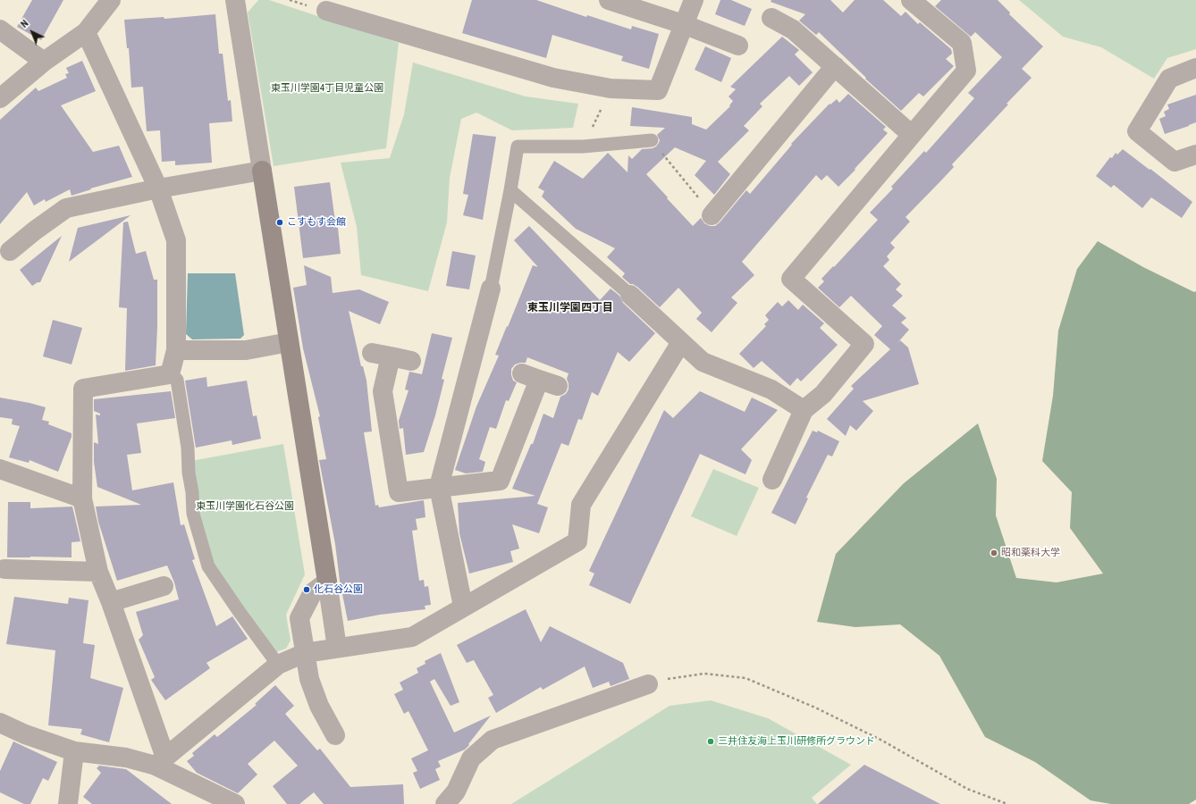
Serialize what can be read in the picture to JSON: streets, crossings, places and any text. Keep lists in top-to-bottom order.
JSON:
{
  "districts": ["東玉川学園四丁目"],
  "parks": ["東玉川学園4丁目児童公園", "東玉川学園化石谷公園"],
  "places": [
    "こすもす会館",
    "昭和薬科大学",
    "化石谷公園",
    "三井住友海上玉川研修所グラウンド"
  ],
  "north": "top left"
}
